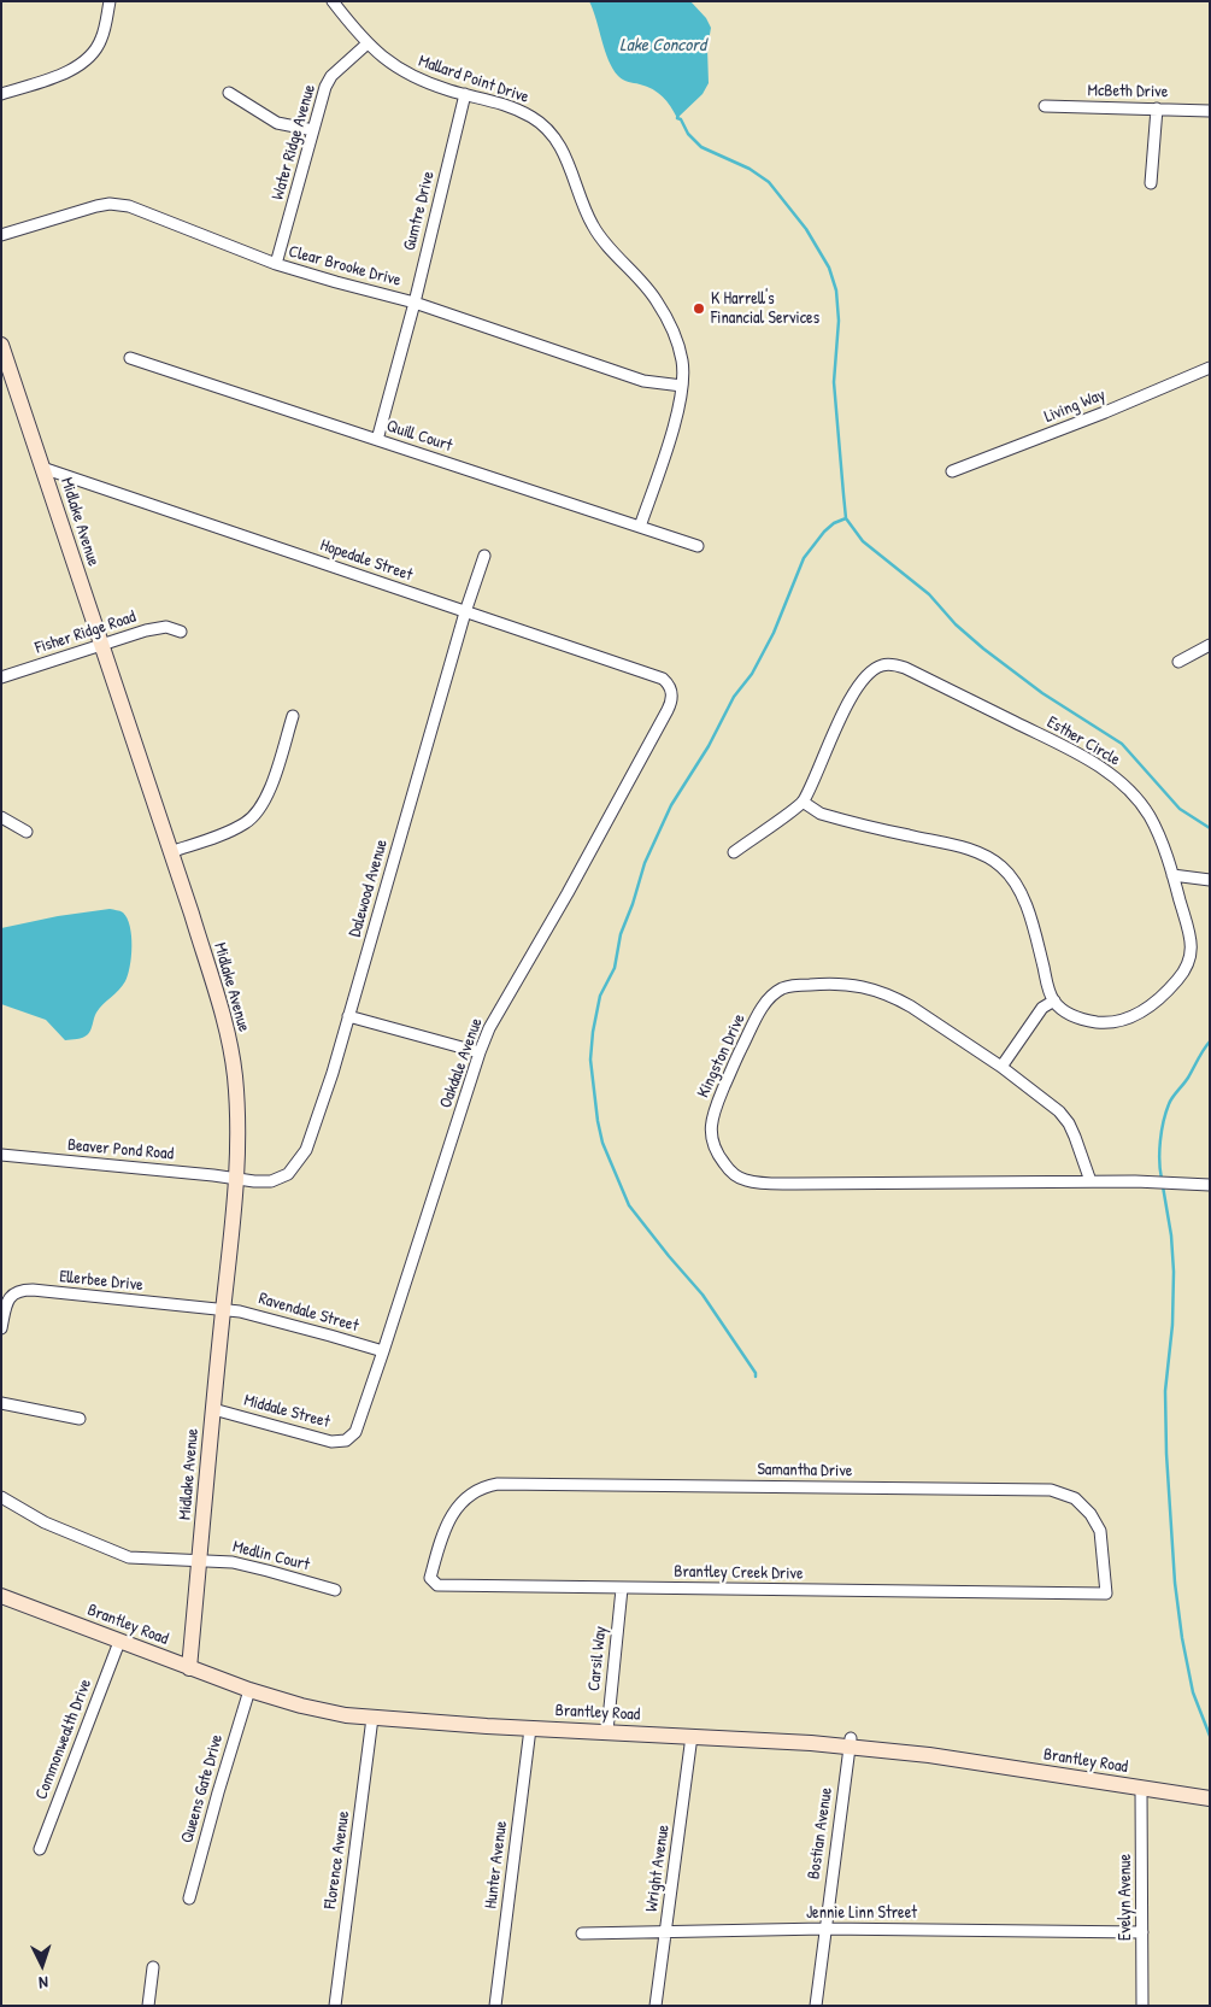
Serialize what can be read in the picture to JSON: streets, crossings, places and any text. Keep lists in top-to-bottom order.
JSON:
{
  "streets": {
    "street": [
      "Mallard Point Drive",
      "McBeth Drive",
      "Water Ridge Avenue",
      "Gumtre Drive",
      "Clear Brooke Drive",
      "Living Way",
      "Quill Court",
      "Midlake Avenue",
      "Hopedale Street",
      "Fisher Ridge Road",
      "Esther Circle",
      "Dalewood Avenue",
      "Kingston Drive",
      "Oakdale Avenue",
      "Beaver Pond Road",
      "Ellerbee Drive",
      "Ravendale Street",
      "Middale Street",
      "Samantha Drive",
      "Medlin Court",
      "Brantley Creek Drive",
      "Brantley Road",
      "Carsil Way",
      "Commonwealth Drive",
      "Queens Gate Drive",
      "Bostian Avenue",
      "Florence Avenue",
      "Hunter Avenue",
      "Wright Avenue",
      "Evelyn Avenue",
      "Jennie Linn Street"
    ]
  },
  "crossings": [
    ["Mallard Point Drive", "Water Ridge Avenue"],
    ["Mallard Point Drive", "Gumtre Drive"],
    ["Mallard Point Drive", "Clear Brooke Drive"],
    ["Mallard Point Drive", "Quill Court"],
    ["Water Ridge Avenue", "Clear Brooke Drive"],
    ["Gumtre Drive", "Clear Brooke Drive"],
    ["Gumtre Drive", "Quill Court"],
    ["Midlake Avenue", "Hopedale Street"],
    ["Midlake Avenue", "Fisher Ridge Road"],
    ["Midlake Avenue", "Dalewood Avenue"],
    ["Midlake Avenue", "Beaver Pond Road"],
    ["Midlake Avenue", "Ellerbee Drive"],
    ["Midlake Avenue", "Ravendale Street"],
    ["Midlake Avenue", "Middale Street"],
    ["Midlake Avenue", "Medlin Court"],
    ["Midlake Avenue", "Brantley Road"],
    ["Hopedale Street", "Dalewood Avenue"],
    ["Hopedale Street", "Oakdale Avenue"],
    ["Dalewood Avenue", "Beaver Pond Road"],
    ["Oakdale Avenue", "Ravendale Street"],
    ["Oakdale Avenue", "Middale Street"],
    ["Ellerbee Drive", "Ravendale Street"],
    ["Samantha Drive", "Brantley Creek Drive"],
    ["Brantley Creek Drive", "Carsil Way"],
    ["Brantley Road", "Carsil Way"],
    ["Brantley Road", "Commonwealth Drive"],
    ["Brantley Road", "Queens Gate Drive"],
    ["Brantley Road", "Bostian Avenue"],
    ["Brantley Road", "Florence Avenue"],
    ["Brantley Road", "Hunter Avenue"],
    ["Brantley Road", "Wright Avenue"],
    ["Brantley Road", "Evelyn Avenue"],
    ["Bostian Avenue", "Jennie Linn Street"],
    ["Wright Avenue", "Jennie Linn Street"],
    ["Evelyn Avenue", "Jennie Linn Street"]
  ],
  "water": ["Lake Concord"],
  "places": ["K Harrell's Financial Services"],
  "north": "bottom"
}
